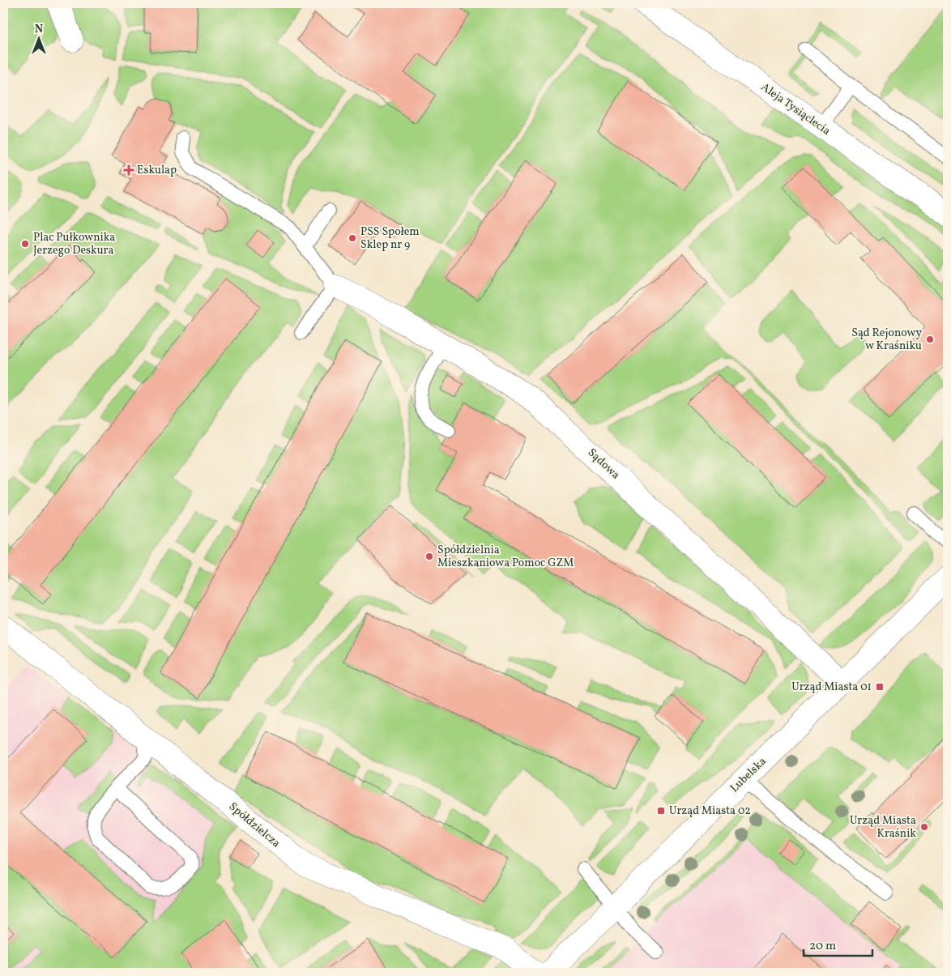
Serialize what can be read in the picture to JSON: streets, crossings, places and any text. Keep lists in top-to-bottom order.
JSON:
{
  "streets": {
    "street": [
      "Aleja Tysiąclecia",
      "Sądowa",
      "Lubelska",
      "Spółdzielcza"
    ]
  },
  "crossings": [
    ["Sądowa", "Lubelska"]
  ],
  "places": {
    "health": ["Eskulap"],
    "other": [
      "PSS Społem Sklep nr 9",
      "Plac Pułkownika Jerzego Deskura",
      "Sąd Rejonowy w Kraśniku",
      "Spółdzielnia Mieszkaniowa Pomoc GZM",
      "Urząd Miasta Kraśnik"
    ],
    "transit": ["Urząd Miasta 01", "Urząd Miasta 02"]
  },
  "scale_bar": "20 m",
  "north": "top"
}
